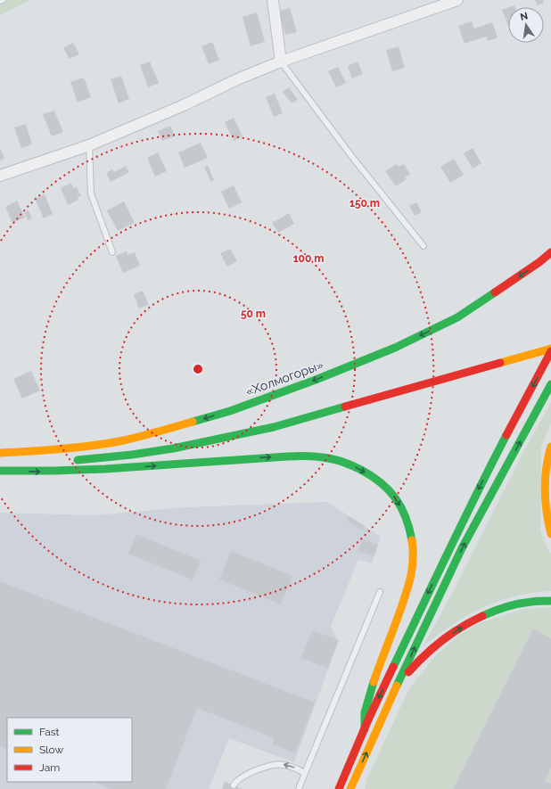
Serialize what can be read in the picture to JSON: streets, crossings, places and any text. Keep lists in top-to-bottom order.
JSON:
{
  "streets": {
    "main road": ["«Холмогоры»"]
  },
  "legend": ["Fast", "Slow", "Jam"],
  "north": "top",
  "rings": ["150 m", "100 m", "50 m"]
}
